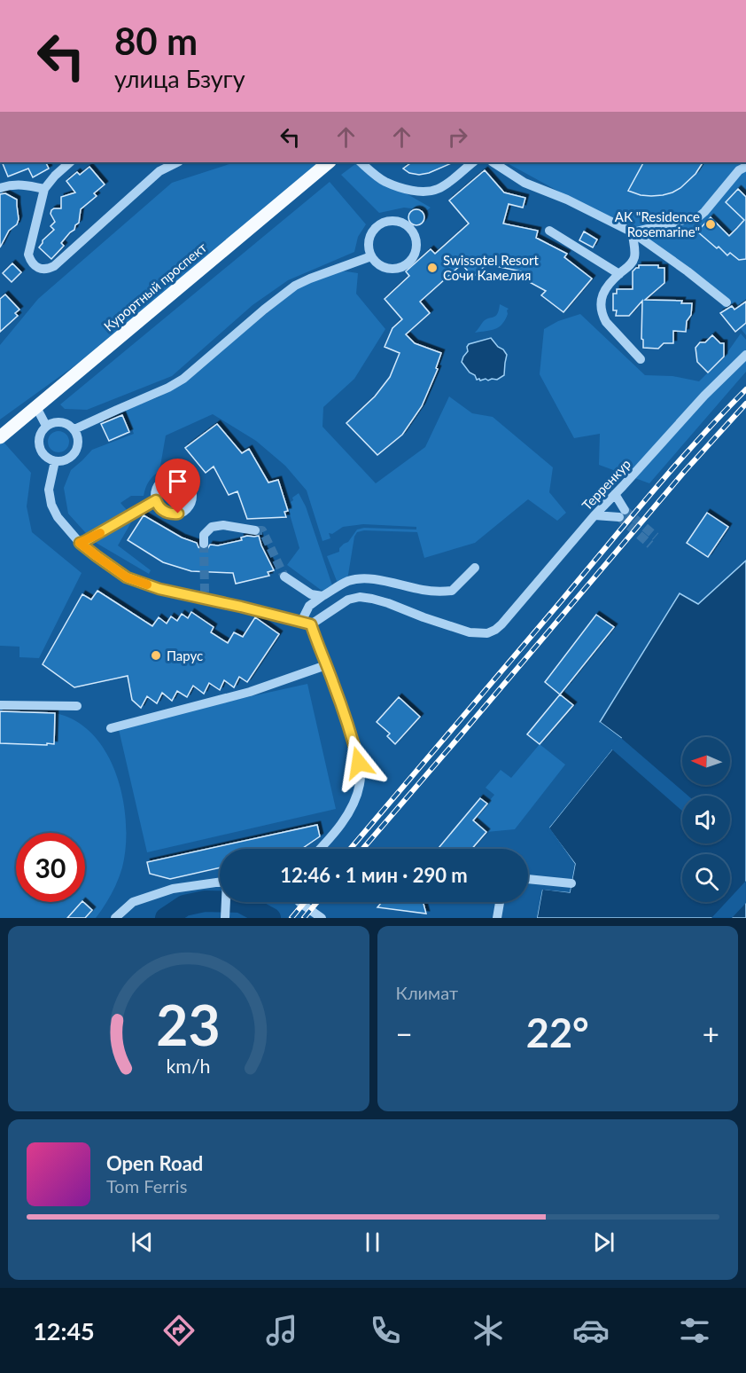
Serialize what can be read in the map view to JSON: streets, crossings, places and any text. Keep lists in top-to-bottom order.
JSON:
{
  "streets": {
    "main road": ["Курортный проспект"],
    "street": ["Терренкур"]
  },
  "places": ["АК \"Residence Rosemarine\"", "Swissotel Resort Сочи Камелия", "Парус"],
  "north": "left",
  "page": {
    "turn": ["80 m", "улица Бзугу"],
    "limit": "30",
    "trip": "12:46 · 1 мин · 290 m",
    "tile": "Климат",
    "heat": ["−", "22°", "+"],
    "song": ["Open Road", "Tom Ferris"],
    "tabs": "12:45",
    "gauge": ["23", "km/h"]
  }
}
